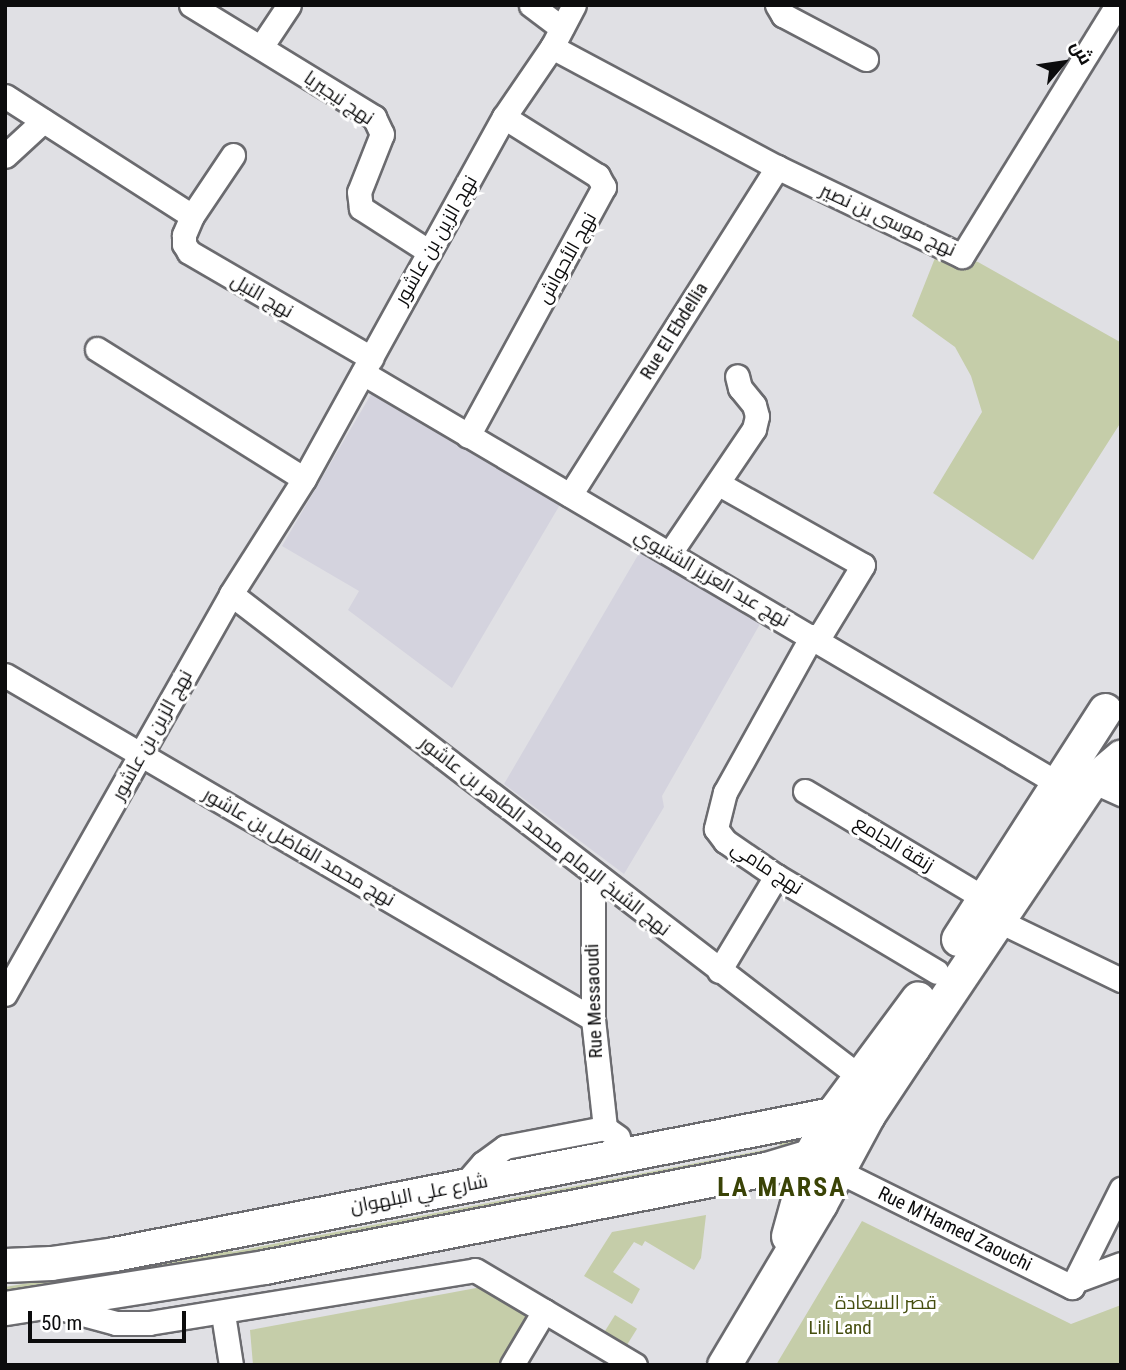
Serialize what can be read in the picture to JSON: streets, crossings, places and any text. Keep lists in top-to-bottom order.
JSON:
{
  "streets": {
    "main road": ["شارع علي البلهوان"],
    "street": [
      "نهج نيجيريا",
      "نهج موسى بن نصير",
      "نهج الزين بن عاشور",
      "نهج الأحواش",
      "نهج النيل",
      "Rue El Ebdellia",
      "نهج عبد العزيز الشتيوي",
      "نهج الشيخ الإمام محمد الطاهر بن عاشور",
      "زنقة الجامع",
      "نهج محمد الفاضل بن عاشور",
      "نهج مامي",
      "Rue Messaoudi",
      "Rue M'Hamed Zaouchi"
    ]
  },
  "crossings": [
    ["نهج نيجيريا", "نهج الزين بن عاشور"],
    ["نهج موسى بن نصير", "نهج الزين بن عاشور"],
    ["نهج موسى بن نصير", "Rue El Ebdellia"],
    ["نهج الزين بن عاشور", "نهج الأحواش"],
    ["نهج الزين بن عاشور", "نهج النيل"],
    ["نهج الزين بن عاشور", "نهج عبد العزيز الشتيوي"],
    ["نهج الزين بن عاشور", "نهج الشيخ الإمام محمد الطاهر بن عاشور"],
    ["نهج الزين بن عاشور", "نهج محمد الفاضل بن عاشور"],
    ["نهج الأحواش", "نهج عبد العزيز الشتيوي"],
    ["نهج النيل", "نهج عبد العزيز الشتيوي"],
    ["Rue El Ebdellia", "نهج عبد العزيز الشتيوي"],
    ["نهج عبد العزيز الشتيوي", "نهج مامي"],
    ["نهج الشيخ الإمام محمد الطاهر بن عاشور", "Rue Messaoudi"],
    ["نهج محمد الفاضل بن عاشور", "Rue Messaoudi"]
  ],
  "districts": ["LA MARSA"],
  "parks": ["قصر السعادة", "Lili Land"],
  "scale_bar": "50 m",
  "north": "top right"
}
